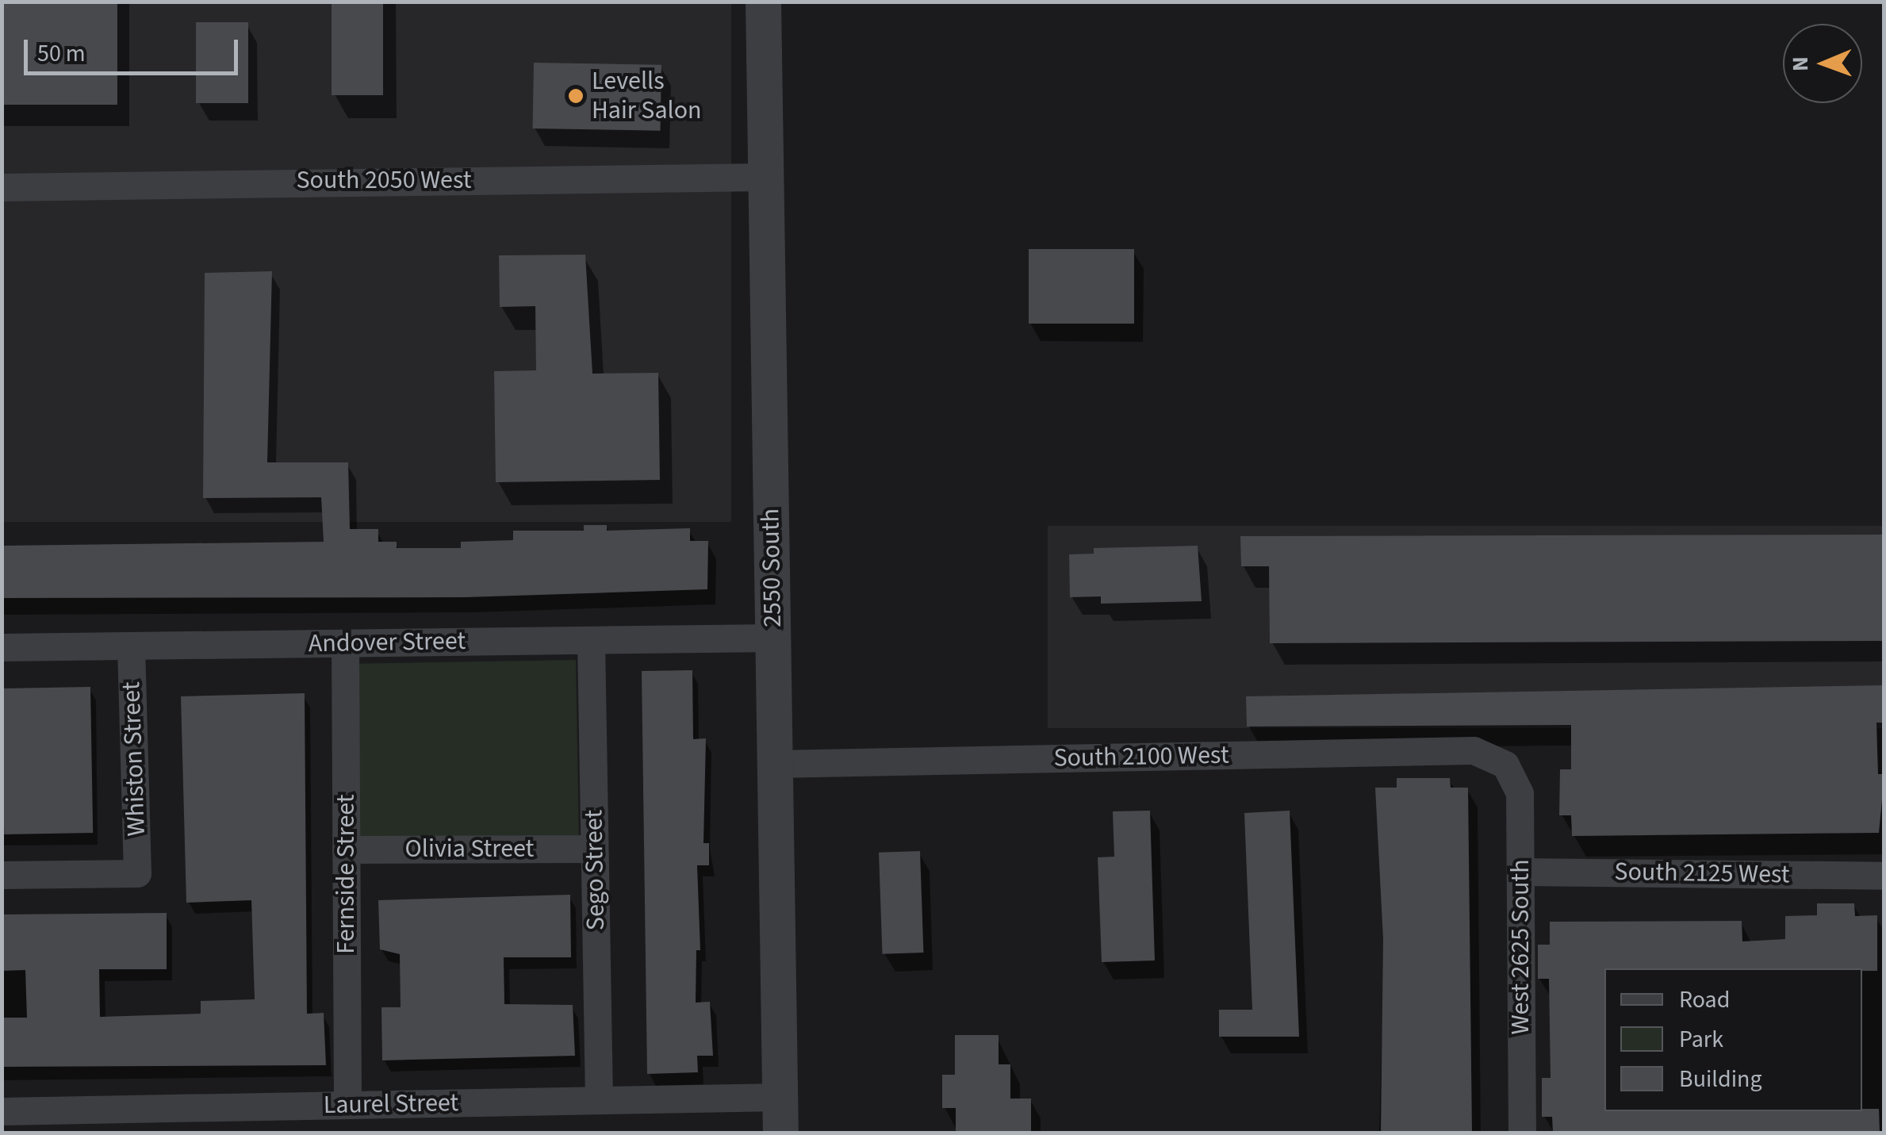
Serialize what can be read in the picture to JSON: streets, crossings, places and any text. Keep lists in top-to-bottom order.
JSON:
{
  "streets": {
    "street": [
      "South 2050 West",
      "2550 South",
      "Andover Street",
      "South 2100 West",
      "Whiston Street",
      "Olivia Street",
      "Sego Street",
      "South 2125 West",
      "Fernside Street",
      "West 2625 South",
      "Laurel Street"
    ]
  },
  "crossings": [
    ["South 2050 West", "2550 South"],
    ["2550 South", "Andover Street"],
    ["2550 South", "South 2100 West"],
    ["2550 South", "Laurel Street"],
    ["Andover Street", "Whiston Street"],
    ["Andover Street", "Sego Street"],
    ["Andover Street", "Fernside Street"],
    ["South 2100 West", "West 2625 South"],
    ["Olivia Street", "Sego Street"],
    ["Olivia Street", "Fernside Street"],
    ["Sego Street", "Laurel Street"],
    ["South 2125 West", "West 2625 South"],
    ["Fernside Street", "Laurel Street"]
  ],
  "places": ["Levells Hair Salon"],
  "legend": ["Road", "Park", "Building"],
  "scale_bar": "50 m",
  "north": "left"
}
